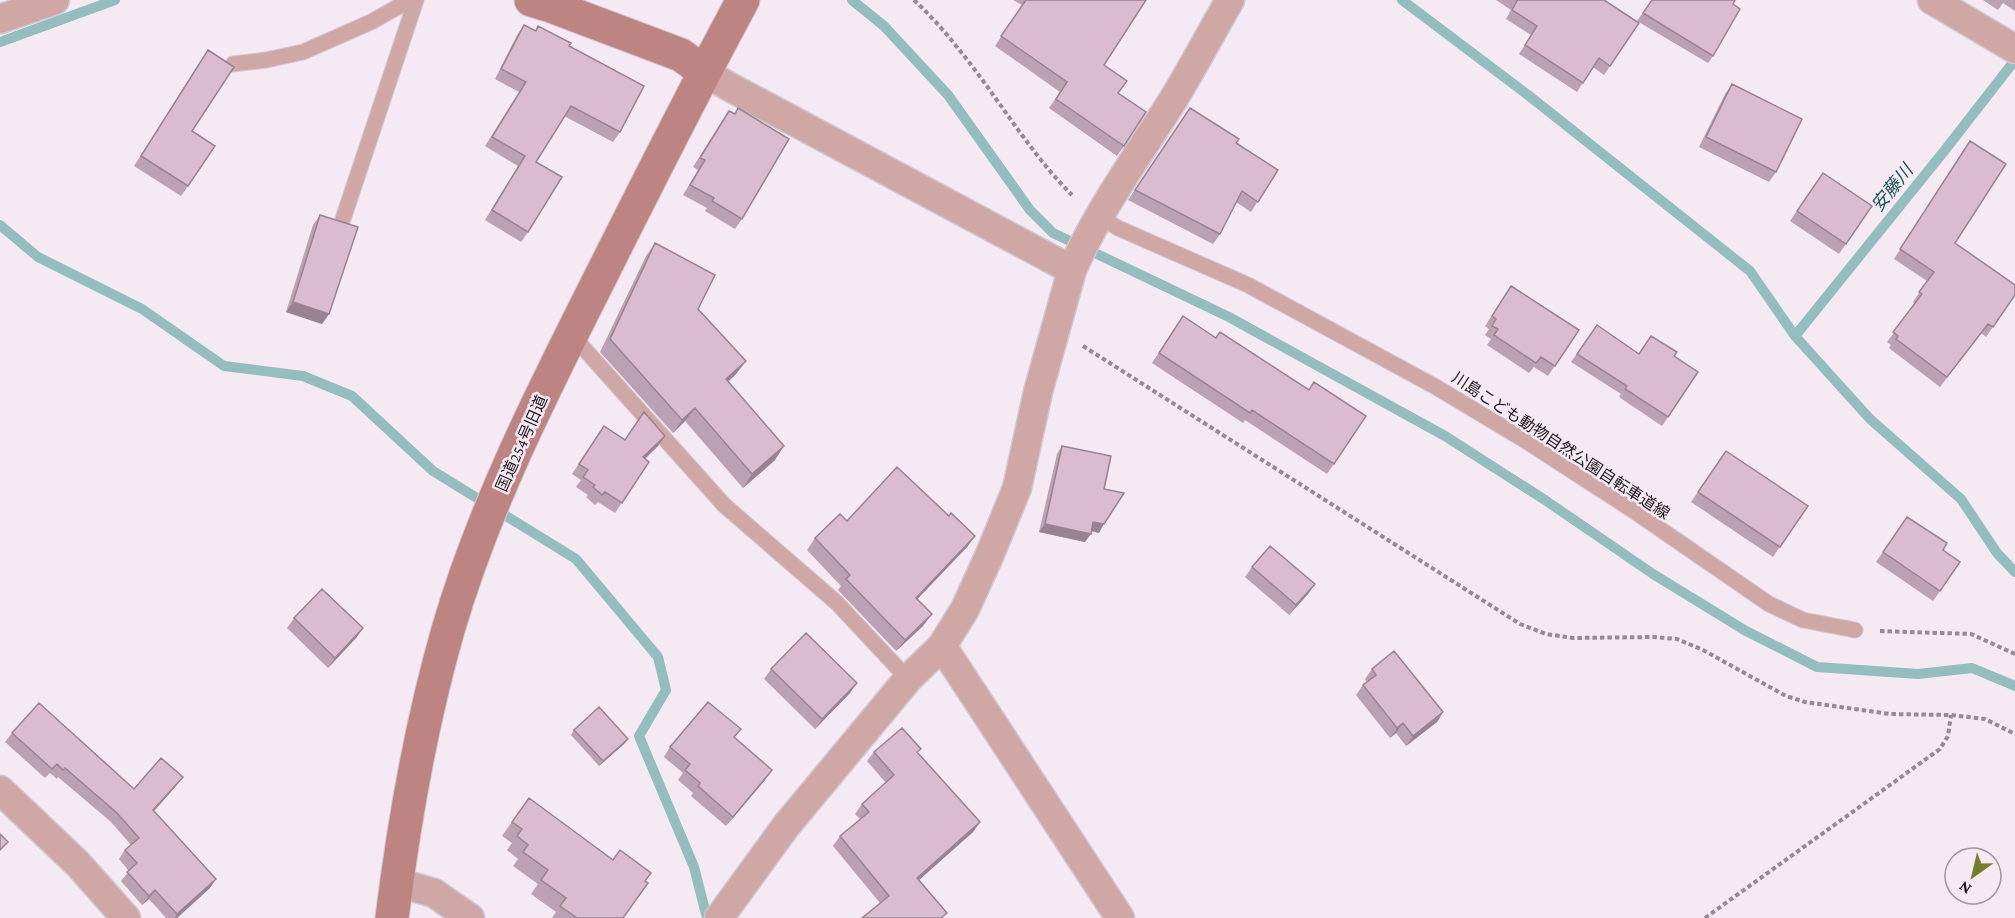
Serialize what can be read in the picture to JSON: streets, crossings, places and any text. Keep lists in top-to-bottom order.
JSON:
{
  "streets": {
    "street": ["国道254号旧道"],
    "lane": ["川島こども動物自然公園自転車道線"]
  },
  "water": ["安藤川"],
  "north": "bottom left"
}
